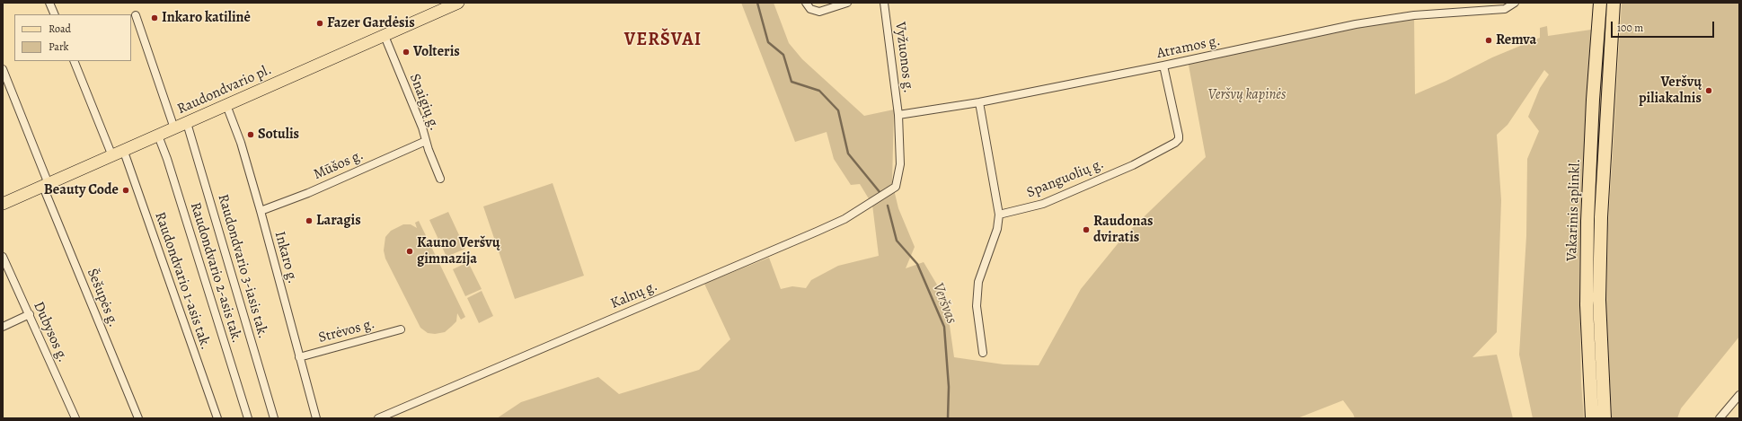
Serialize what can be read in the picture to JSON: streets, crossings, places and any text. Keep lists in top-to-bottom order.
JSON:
{
  "streets": {
    "highway": ["Vakarinis aplinkl."],
    "main road": ["Raudondvario pl."],
    "street": [
      "Atramos g.",
      "Vyžuonos g.",
      "Snaigių g.",
      "Mūšos g.",
      "Spanguolių g.",
      "Inkaro g.",
      "Raudondvario 3-iasis tak.",
      "Raudondvario 2-asis tak.",
      "Raudondvario 1-asis tak.",
      "Kalnų g.",
      "Šešupės g.",
      "Strėvos g.",
      "Dubysos g."
    ]
  },
  "crossings": [
    ["Atramos g.", "Vyžuonos g."],
    ["Atramos g.", "Spanguolių g."],
    ["Vyžuonos g.", "Kalnų g."],
    ["Raudondvario pl.", "Snaigių g."],
    ["Raudondvario pl.", "Inkaro g."],
    ["Raudondvario pl.", "Raudondvario 3-iasis tak."],
    ["Raudondvario pl.", "Raudondvario 2-asis tak."],
    ["Raudondvario pl.", "Raudondvario 1-asis tak."],
    ["Raudondvario pl.", "Šešupės g."],
    ["Snaigių g.", "Mūšos g."],
    ["Mūšos g.", "Inkaro g."],
    ["Inkaro g.", "Strėvos g."]
  ],
  "districts": ["VERŠVAI"],
  "water": ["Veršvas"],
  "parks": ["Veršvų kapinės"],
  "places": [
    "Inkaro katilinė",
    "Fazer Gardėsis",
    "Remva",
    "Volteris",
    "Veršvų piliakalnis",
    "Sotulis",
    "Beauty Code",
    "Laragis",
    "Raudonas dviratis",
    "Kauno Veršvų gimnazija"
  ],
  "legend": ["Road", "Park"],
  "scale_bar": "100 m"
}
